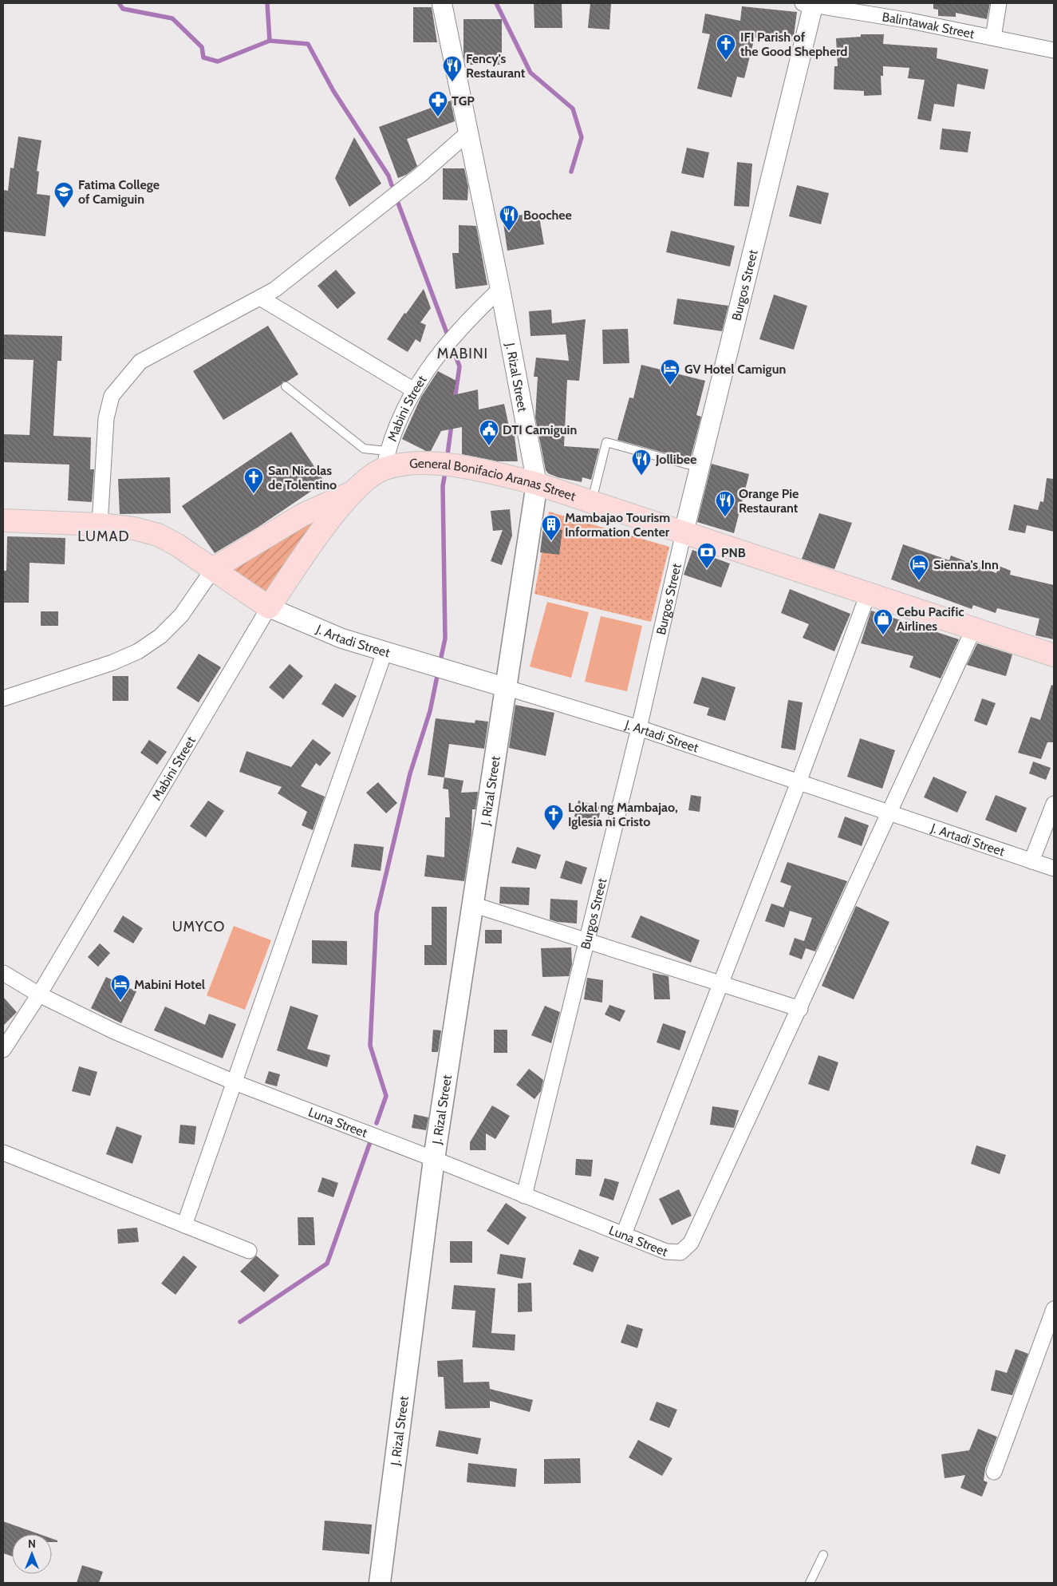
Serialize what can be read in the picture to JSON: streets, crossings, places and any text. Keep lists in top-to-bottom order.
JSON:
{
  "streets": {
    "main road": ["J. Rizal Street", "Mabini Street", "General Bonifacio Aranas Street"],
    "street": [
      "Balintawak Street",
      "Burgos Street",
      "J. Artadi Street",
      "Luna Street"
    ]
  },
  "crossings": [
    ["Balintawak Street", "Burgos Street"],
    ["Burgos Street", "General Bonifacio Aranas Street"],
    ["Burgos Street", "J. Artadi Street"],
    ["Burgos Street", "Luna Street"],
    ["J. Rizal Street", "Mabini Street"],
    ["J. Rizal Street", "General Bonifacio Aranas Street"],
    ["J. Rizal Street", "J. Artadi Street"],
    ["J. Rizal Street", "Luna Street"],
    ["Mabini Street", "General Bonifacio Aranas Street"],
    ["Mabini Street", "J. Artadi Street"],
    ["Mabini Street", "Luna Street"]
  ],
  "districts": ["MABINI", "LUMAD", "UMYCO"],
  "places": {
    "church": ["IFI Parish of the Good Shepherd", "San Nicolas de Tolentino", "Lokal ng Mambajao, Iglesia ni Cristo"],
    "restaurant": [
      "Fency's Restaurant",
      "Boochee",
      "Jollibee",
      "Orange Pie Restaurant"
    ],
    "pharmacy": ["TGP"],
    "school or university": ["Fatima College of Camiguin"],
    "hotel": ["GV Hotel Camigun", "Sienna's Inn", "Mabini Hotel"],
    "public building": ["DTI Camiguin"],
    "building": ["Mambajao Tourism Information Center"],
    "bank": ["PNB"],
    "shop": ["Cebu Pacific Airlines"]
  },
  "north": "top"
}
